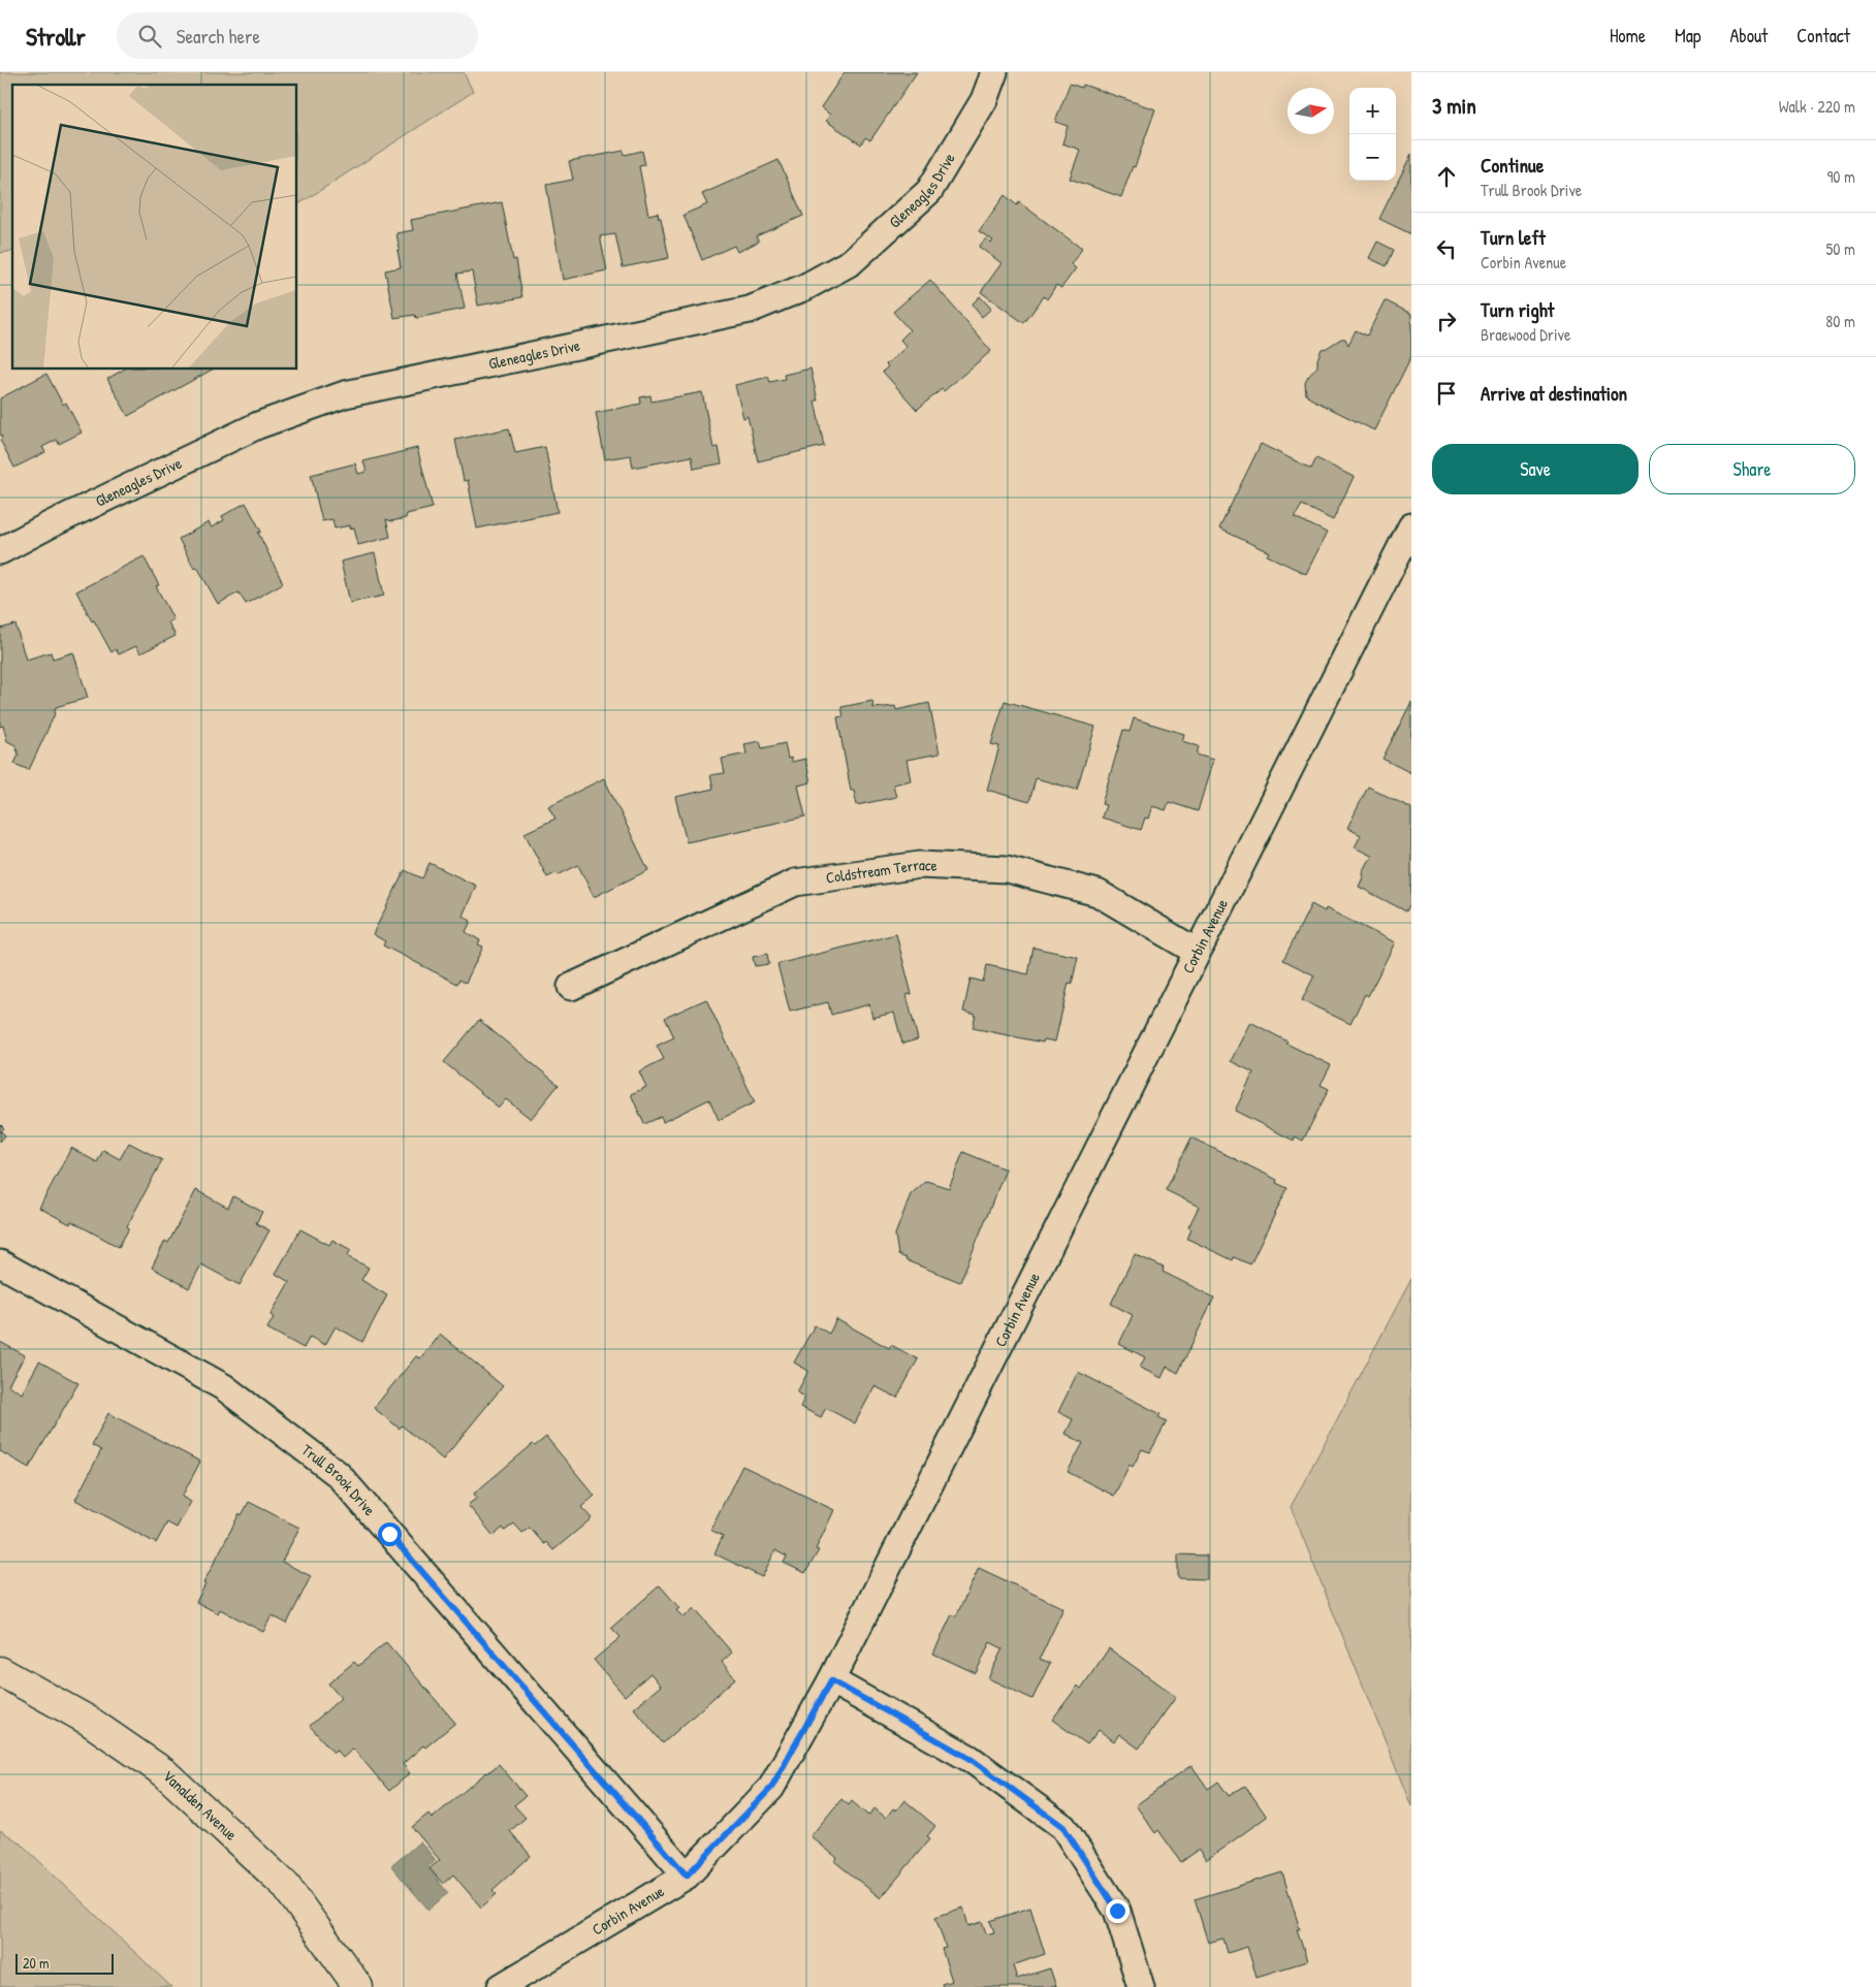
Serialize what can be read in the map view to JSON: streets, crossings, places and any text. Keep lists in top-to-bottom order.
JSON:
{
  "streets": {
    "main road": ["Vanalden Avenue"],
    "street": [
      "Gleneagles Drive",
      "Coldstream Terrace",
      "Corbin Avenue",
      "Trull Brook Drive"
    ]
  },
  "crossings": [
    ["Coldstream Terrace", "Corbin Avenue"],
    ["Corbin Avenue", "Trull Brook Drive"]
  ],
  "scale_bar": "20 m",
  "north": "right",
  "page": {
    "header": "Strollr",
    "search": "Search here",
    "nav": [
      "Home",
      "Map",
      "About",
      "Contact"
    ],
    "heading": ["3 min", "Walk · 220 m"],
    "map_buttons": ["+", "−"],
    "list": [
      ["Continue", "Trull Brook Drive", "90 m"],
      ["Turn left", "Corbin Avenue", "50 m"],
      ["Turn right", "Braewood Drive", "80 m"],
      "Arrive at destination"
    ],
    "buttons": ["Save", "Share"],
    "scale": "20 m"
  }
}
